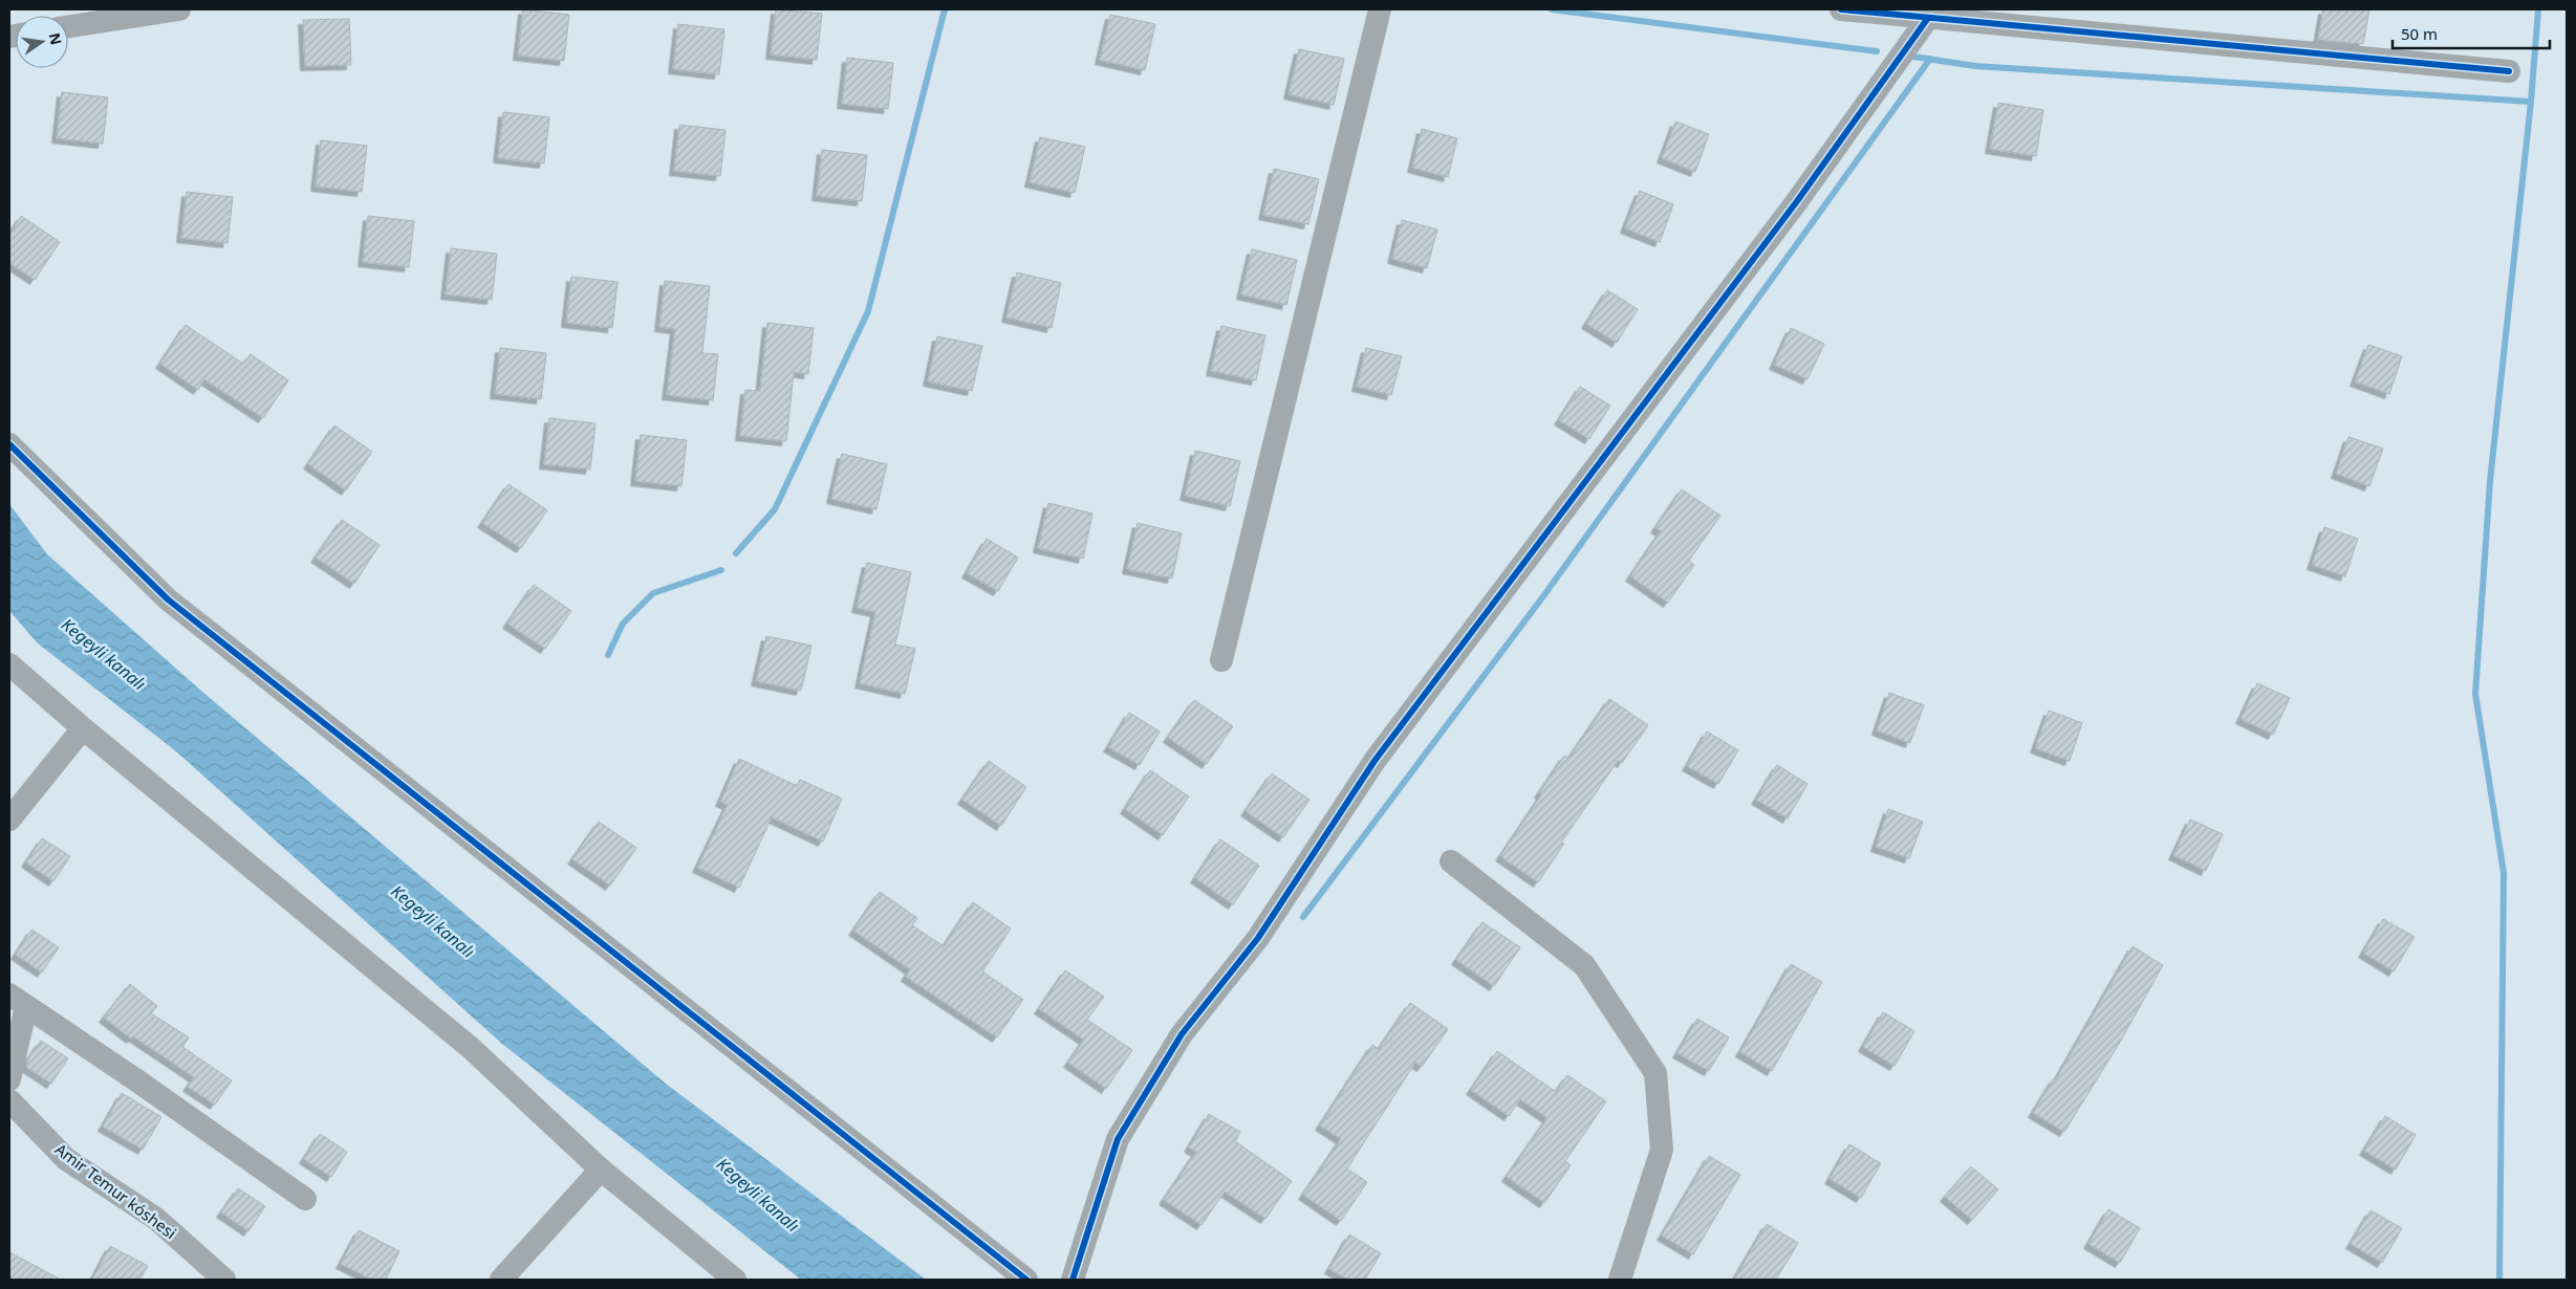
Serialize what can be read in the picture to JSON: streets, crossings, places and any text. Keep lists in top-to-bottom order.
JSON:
{
  "streets": {
    "street": ["Amir Temur kóshesi"]
  },
  "water": ["Kegeyli kanalı"],
  "scale_bar": "50 m",
  "north": "right"
}
